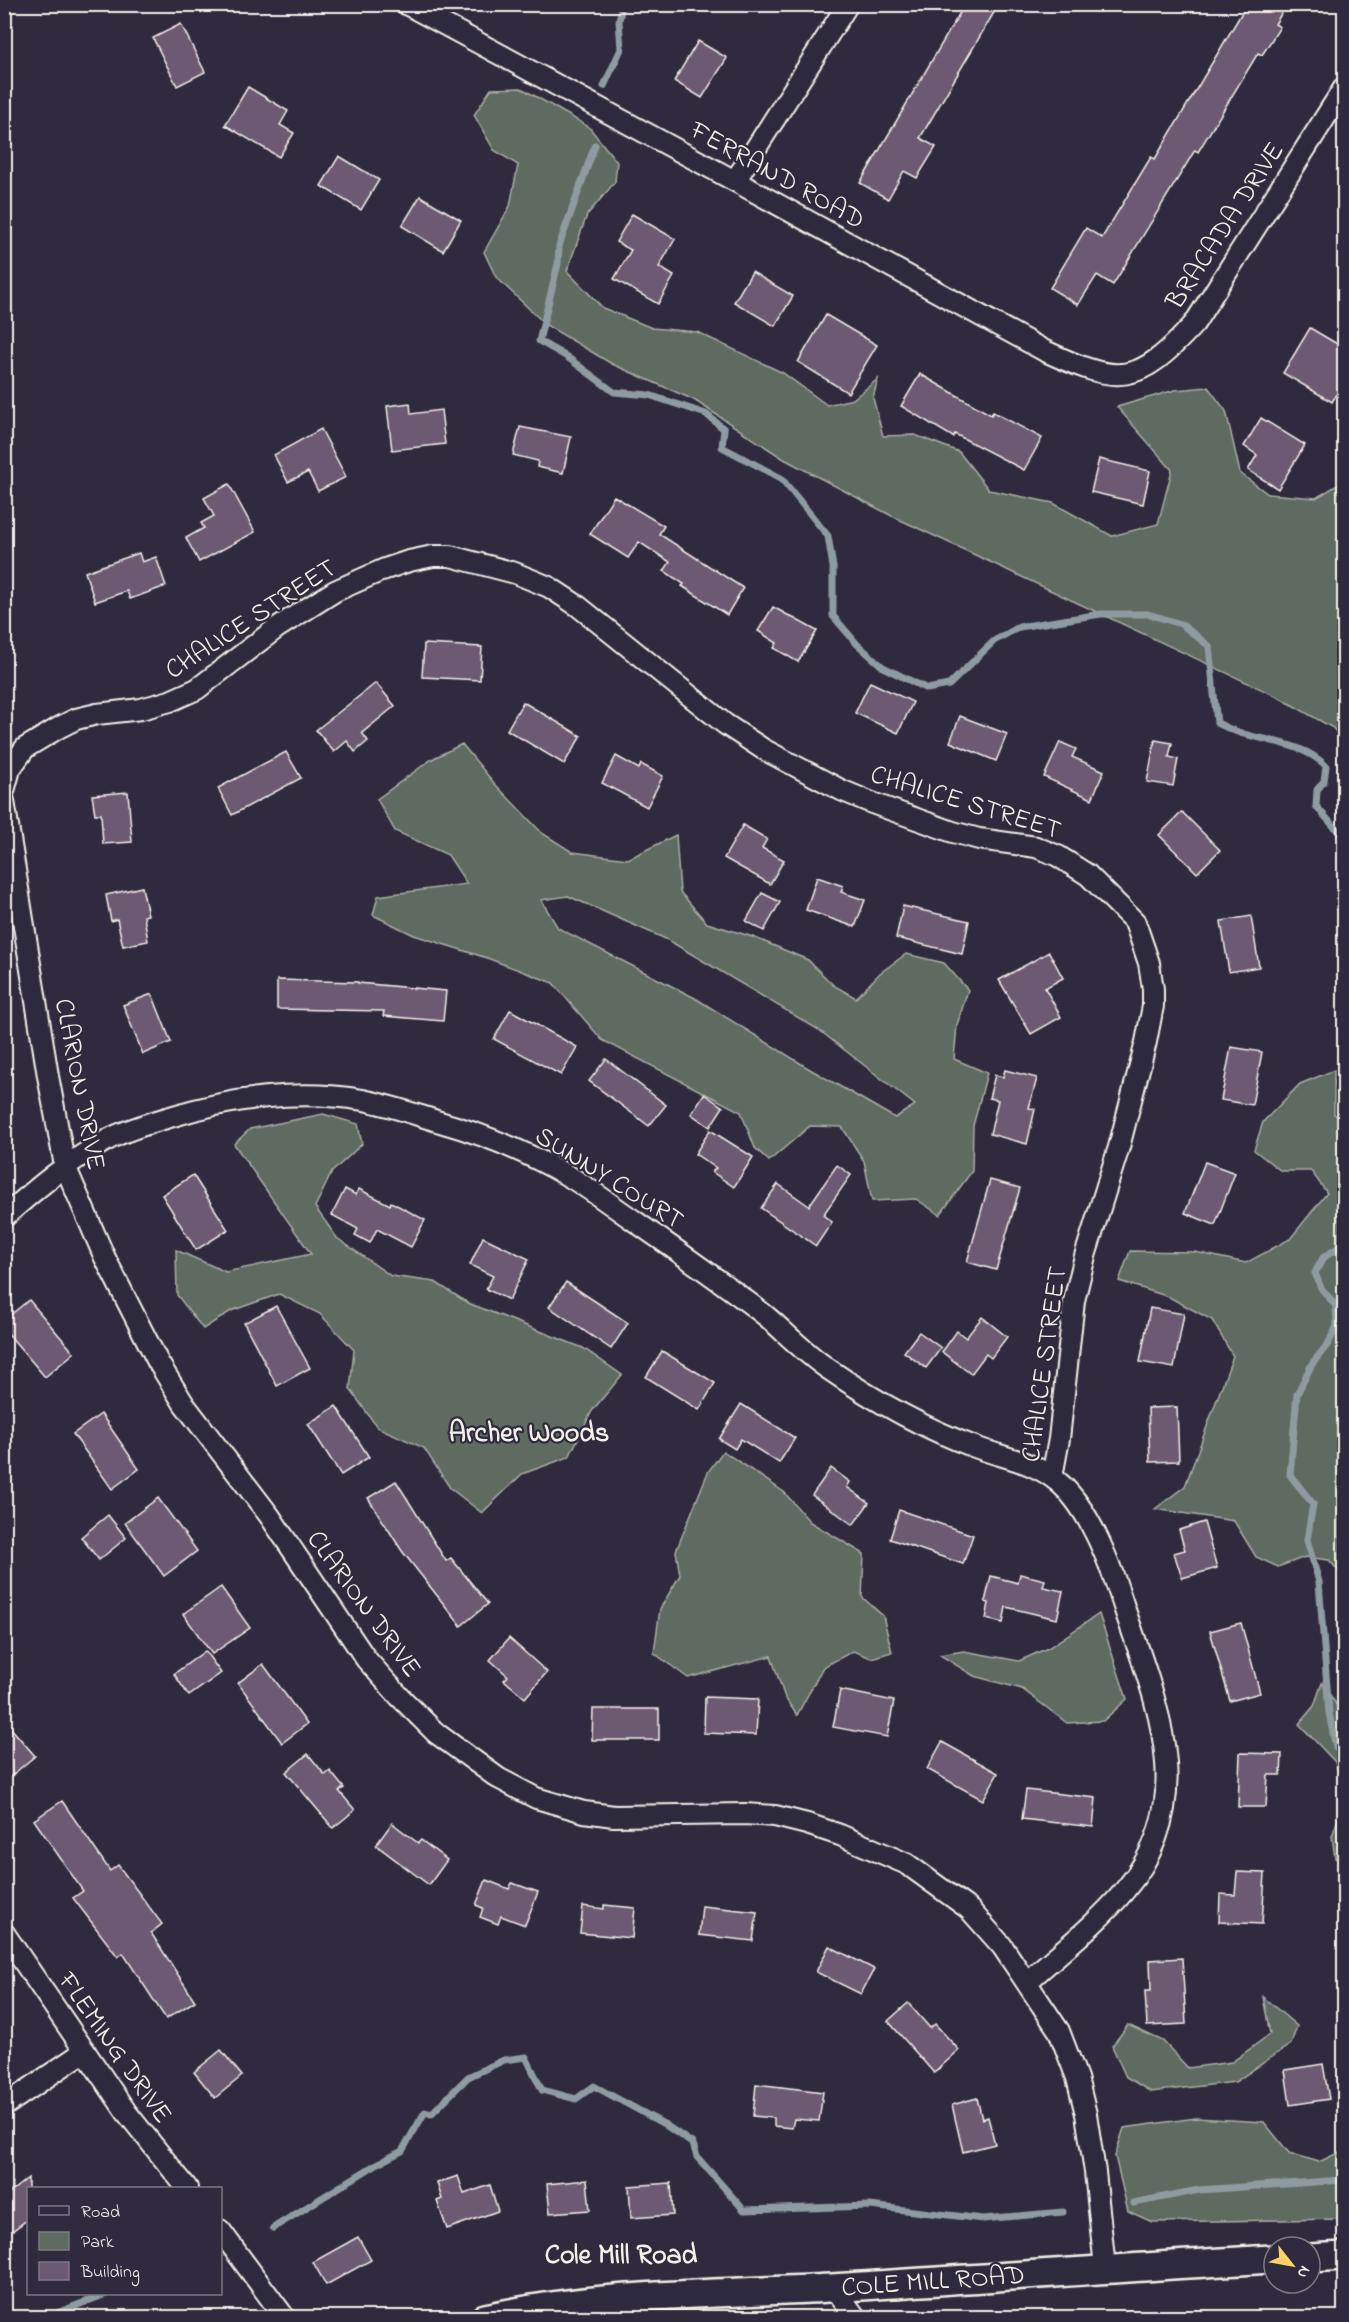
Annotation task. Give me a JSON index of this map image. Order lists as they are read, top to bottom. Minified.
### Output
{"streets":{"street":["FERRAND ROAD","BRACADA DRIVE","CHALICE STREET","CLARION DRIVE","SUNNY COURT","FLEMING DRIVE","COLE MILL ROAD"]},"crossings":[["FERRAND ROAD","BRACADA DRIVE"],["CHALICE STREET","CLARION DRIVE"],["CHALICE STREET","SUNNY COURT"],["CLARION DRIVE","SUNNY COURT"],["CLARION DRIVE","COLE MILL ROAD"]],"districts":["Archer Woods","Cole Mill Road"],"legend":["Road","Park","Building"],"north":"bottom right"}
